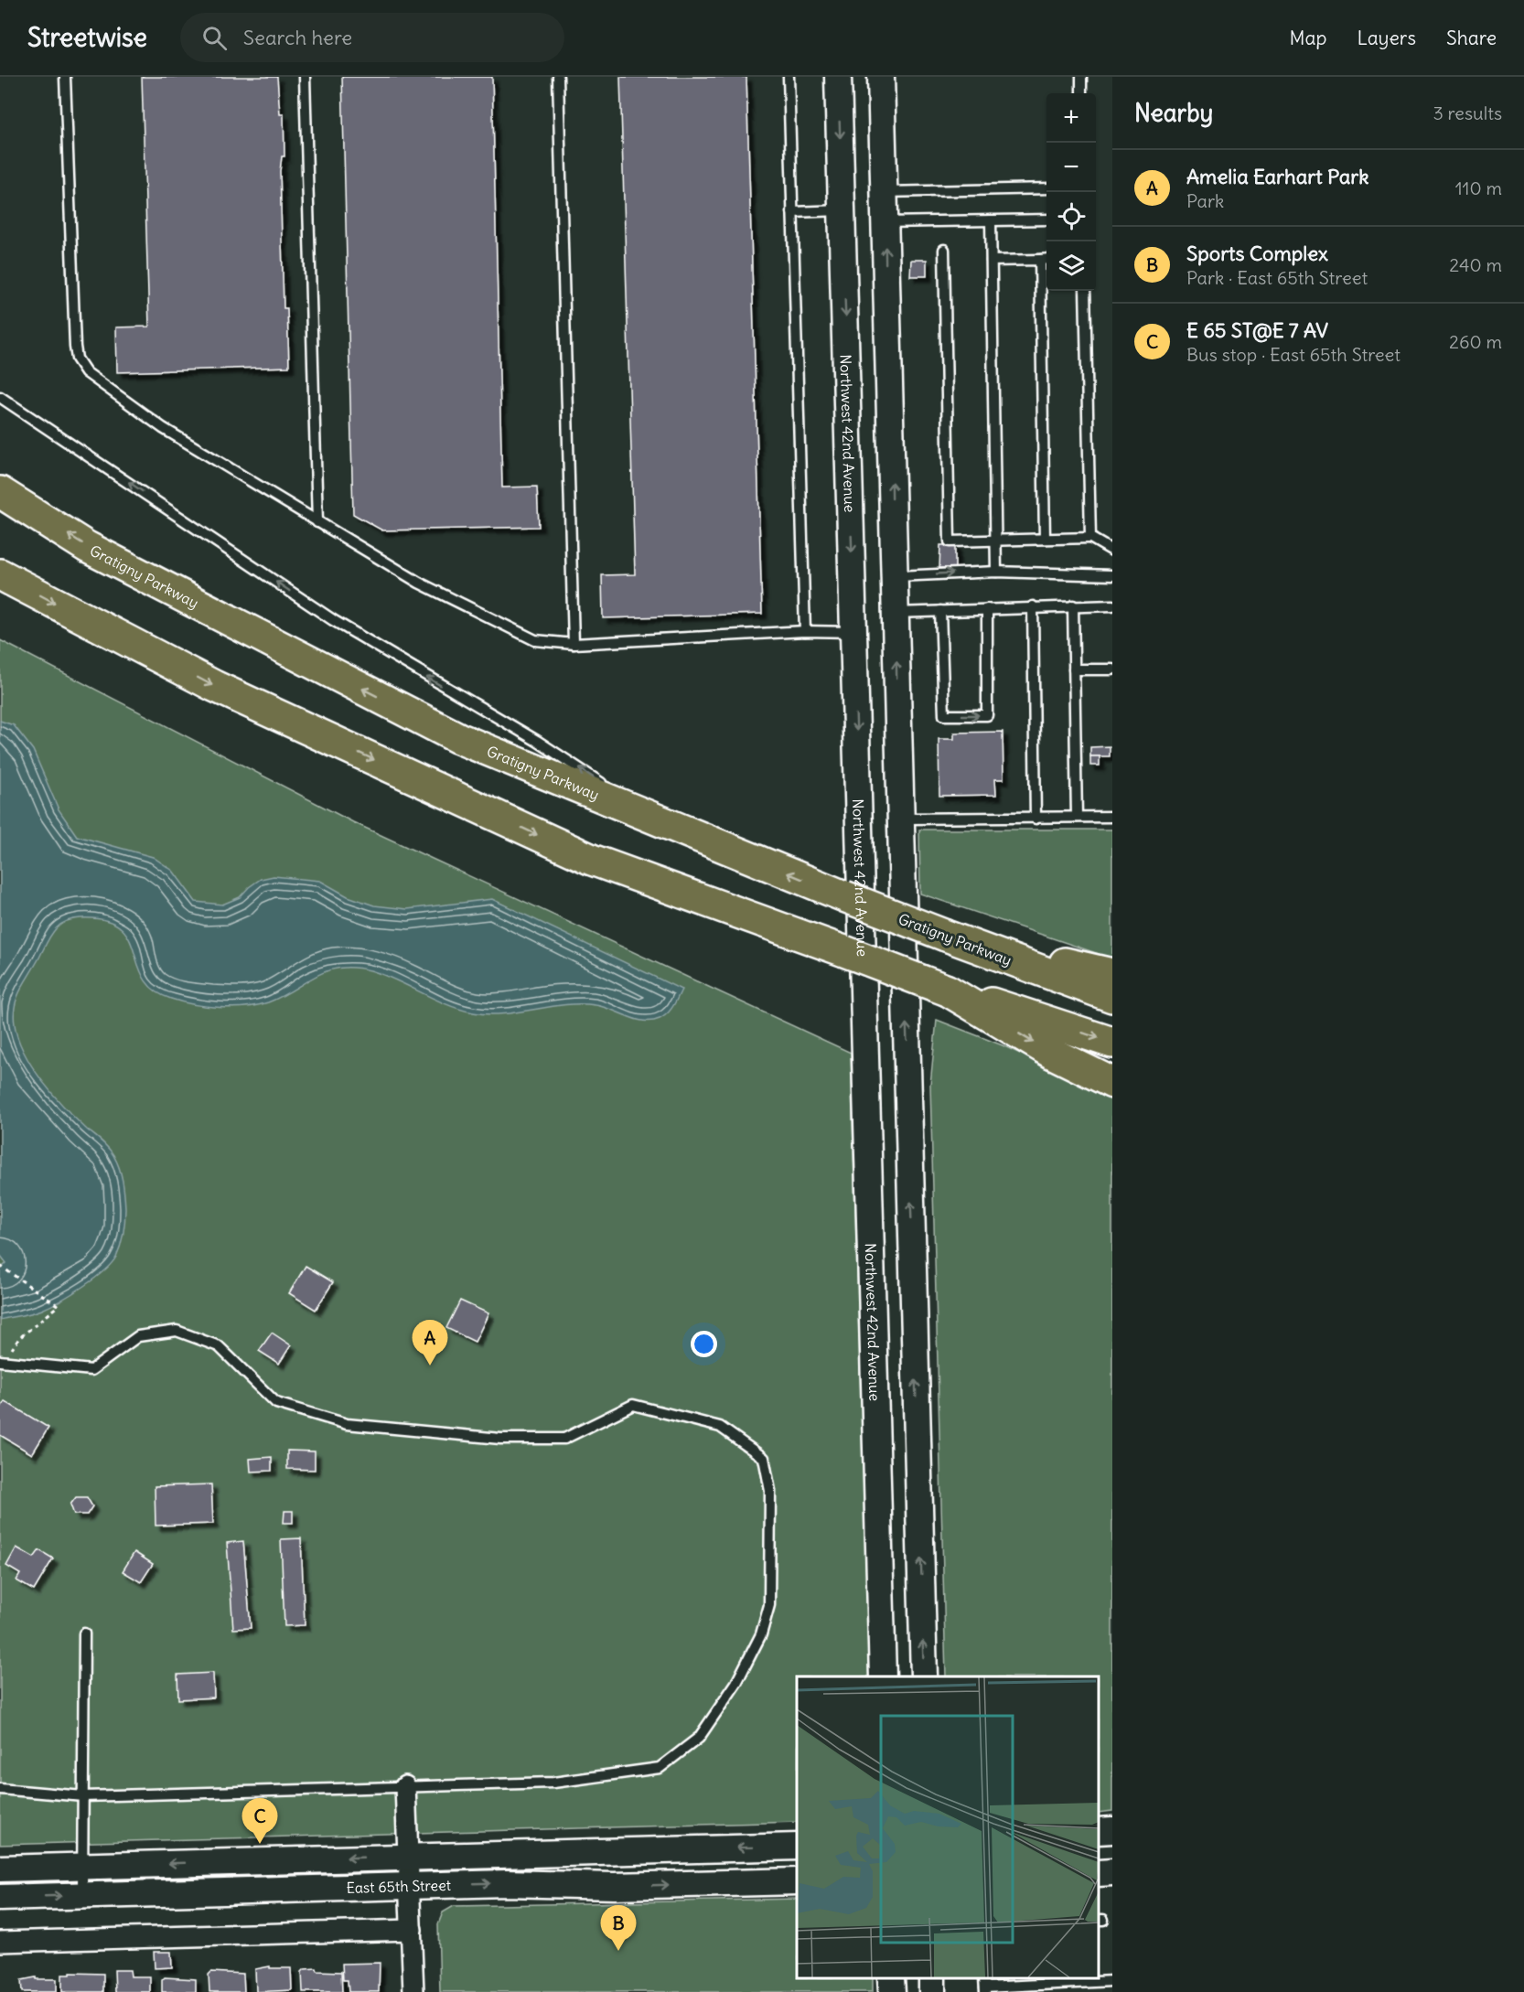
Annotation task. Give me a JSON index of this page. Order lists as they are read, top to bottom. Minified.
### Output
{"streets":{"highway":["Gratigny Parkway"],"main road":["Northwest 42nd Avenue","East 65th Street"]},"page":{"header":"Streetwise","search":"Search here","nav":["Map","Layers","Share"],"heading":["Nearby","3 results"],"map_buttons":["+","−"],"list":[{"mark":"A","name":"Amelia Earhart Park","note":"Park","value":"110 m"},{"mark":"B","name":"Sports Complex","note":"Park · East 65th Street","value":"240 m"},{"mark":"C","name":"E 65 ST@E 7 AV","note":"Bus stop · East 65th Street","value":"260 m"}],"pins":["A","C","B"]}}
